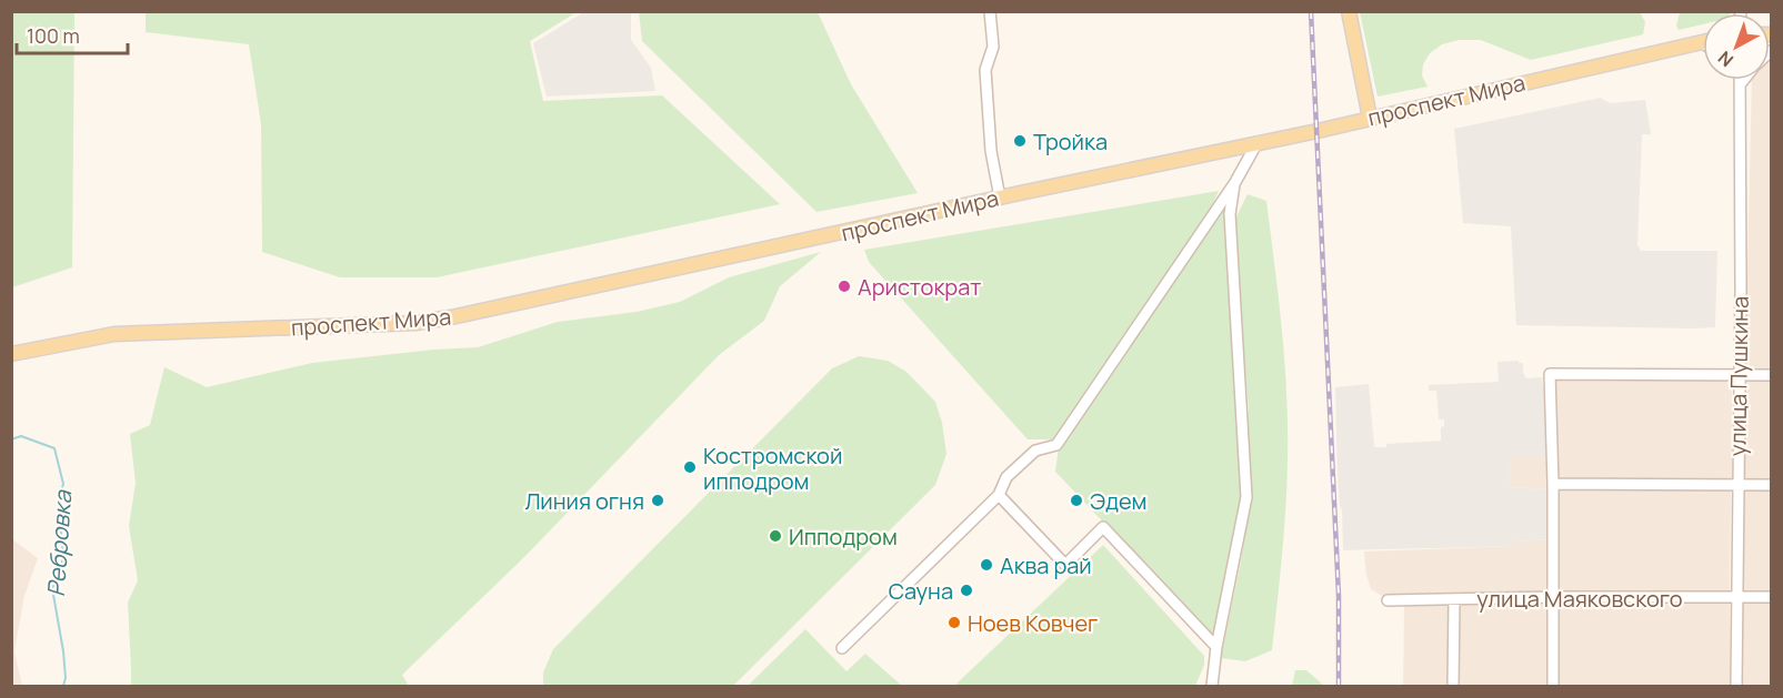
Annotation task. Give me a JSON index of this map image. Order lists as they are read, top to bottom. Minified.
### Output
{"streets":{"main road":["проспект Мира"],"street":["улица Пушкина","улица Маяковского"]},"crossings":[["улица Пушкина","улица Маяковского"]],"water":["Ребровка"],"places":["Тройка","Аристократ","Костромской ипподром","Линия огня","Эдем","Ипподром","Аква рай","Сауна","Ноев Ковчег"],"scale_bar":"100 m","north":"bottom left"}
